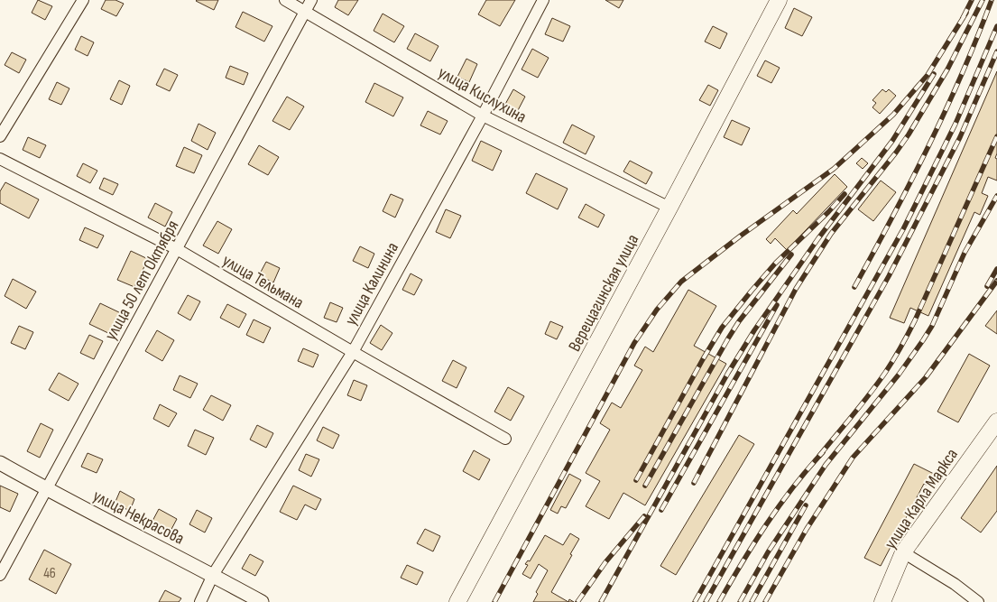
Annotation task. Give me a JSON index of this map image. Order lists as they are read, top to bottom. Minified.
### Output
{"streets":{"main road":["Верещагинская улица","улица Карла Маркса"],"street":["улица Кислухина","улица 50 лет Октября","улица Тельмана","улица Калинина","улица Некрасова"]},"crossings":[["улица Кислухина","улица 50 лет Октября"],["улица Кислухина","улица Калинина"],["улица Кислухина","Верещагинская улица"],["улица 50 лет Октября","улица Тельмана"],["улица 50 лет Октября","улица Некрасова"],["улица Тельмана","улица Калинина"],["улица Калинина","улица Некрасова"]],"house_numbers":["46"]}
